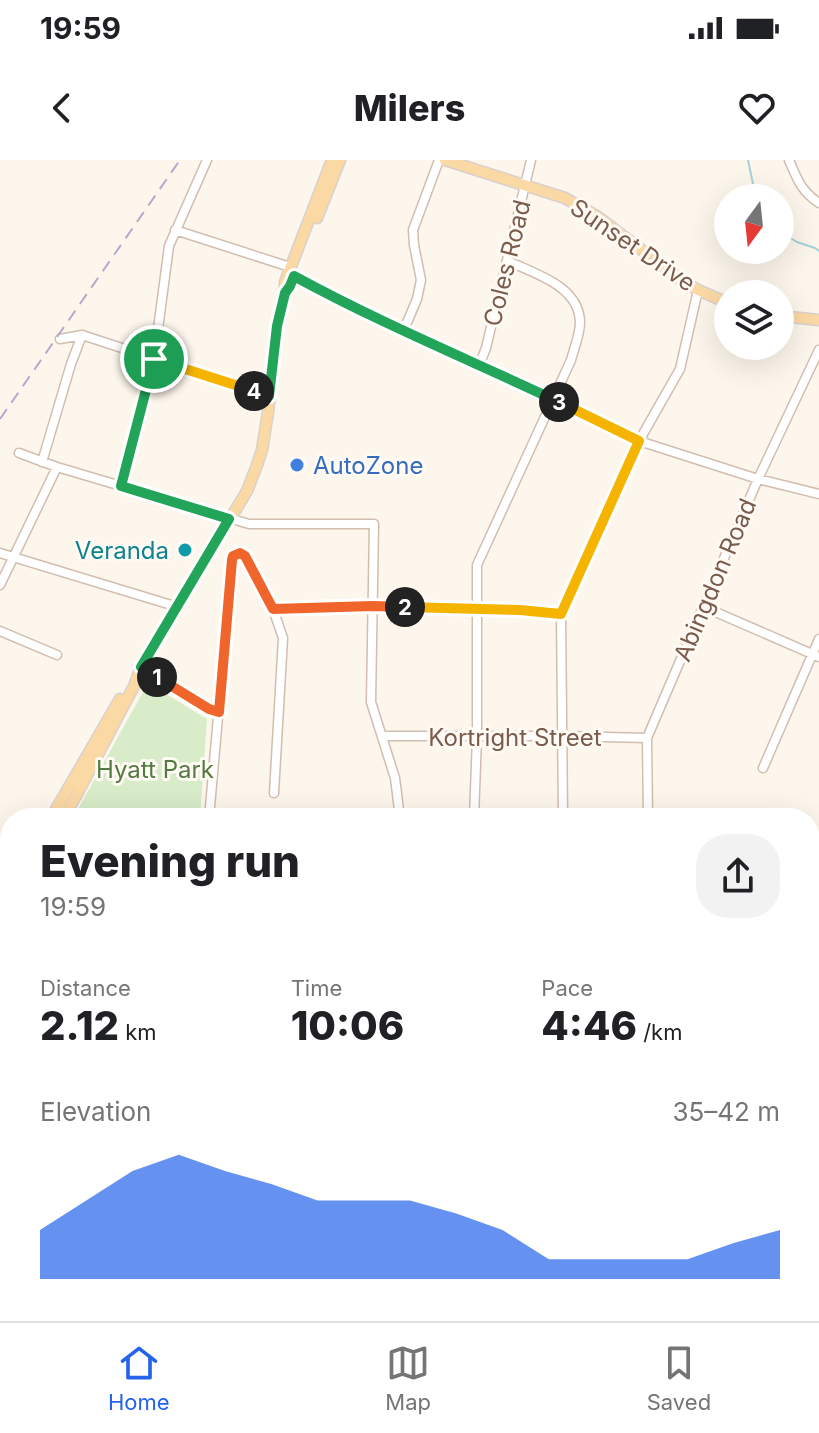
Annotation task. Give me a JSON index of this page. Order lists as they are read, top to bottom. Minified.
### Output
{"streets":{"main road":["Sunset Drive"],"street":["Coles Road","Abingdon Road","Kortright Street"]},"crossings":[["Sunset Drive","Coles Road"],["Abingdon Road","Kortright Street"]],"parks":["Hyatt Park"],"places":["AutoZone","Veranda"],"north":"bottom","page":{"status":"19:59","header":"Milers","pins":["4","3","2","1"],"heading":["Evening run","19:59"],"stats":[["Distance","2.12 km"],["Time","10:06"],["Pace","4:46 /km"]],"chart":["Elevation","35–42 m"],"tabs":["Home","Map","Saved"]}}
